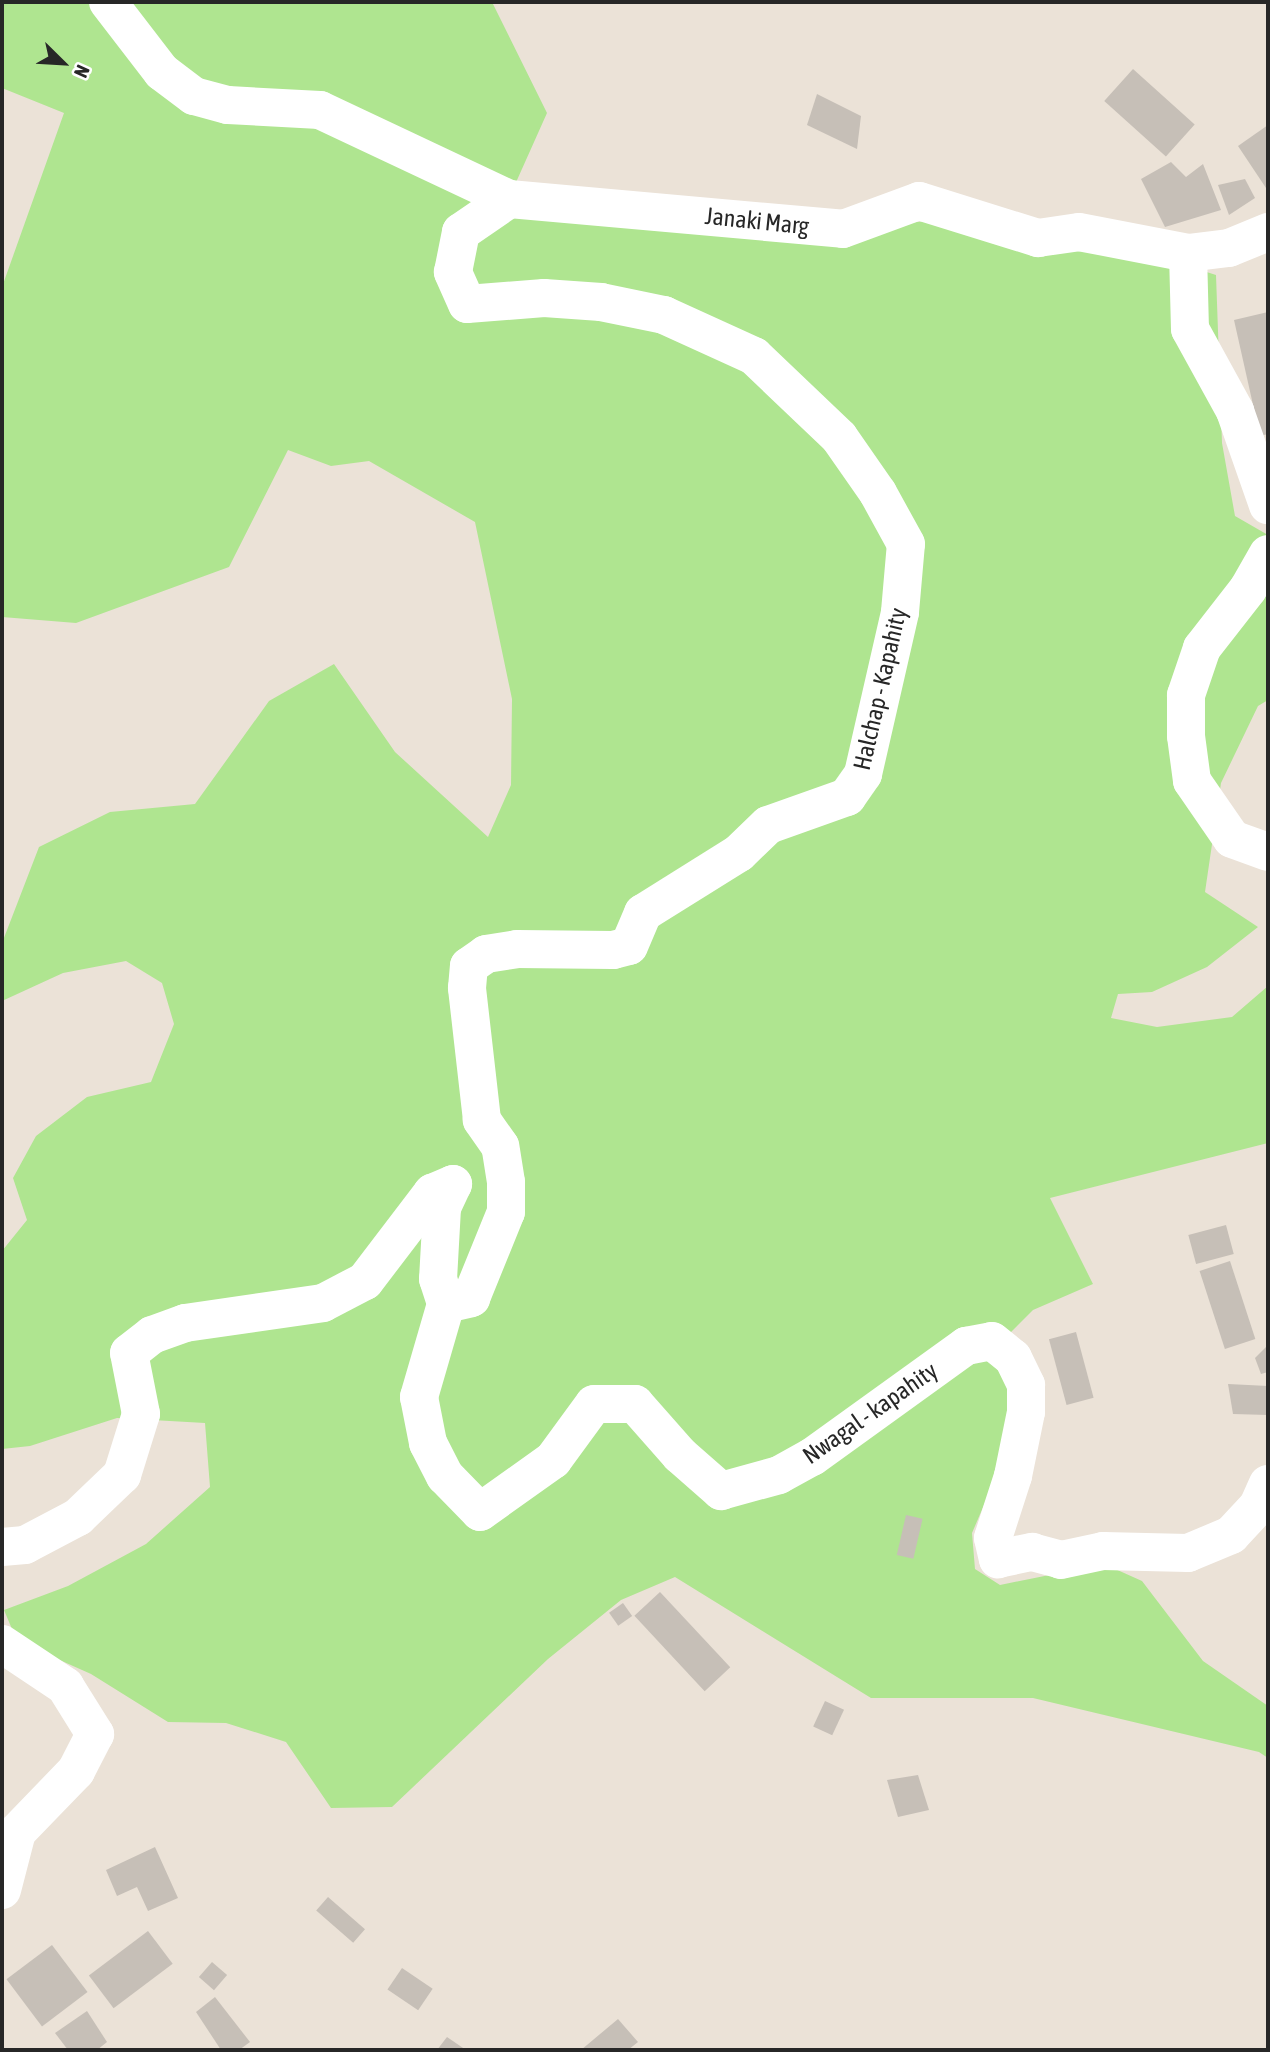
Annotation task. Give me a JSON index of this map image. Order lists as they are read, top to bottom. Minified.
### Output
{"streets":{"street":["Janaki Marg","Halchap - Kapahity","Nwagal - kapahity"]},"crossings":[["Janaki Marg","Halchap - Kapahity"],["Halchap - Kapahity","Nwagal - kapahity"]],"north":"bottom right"}
